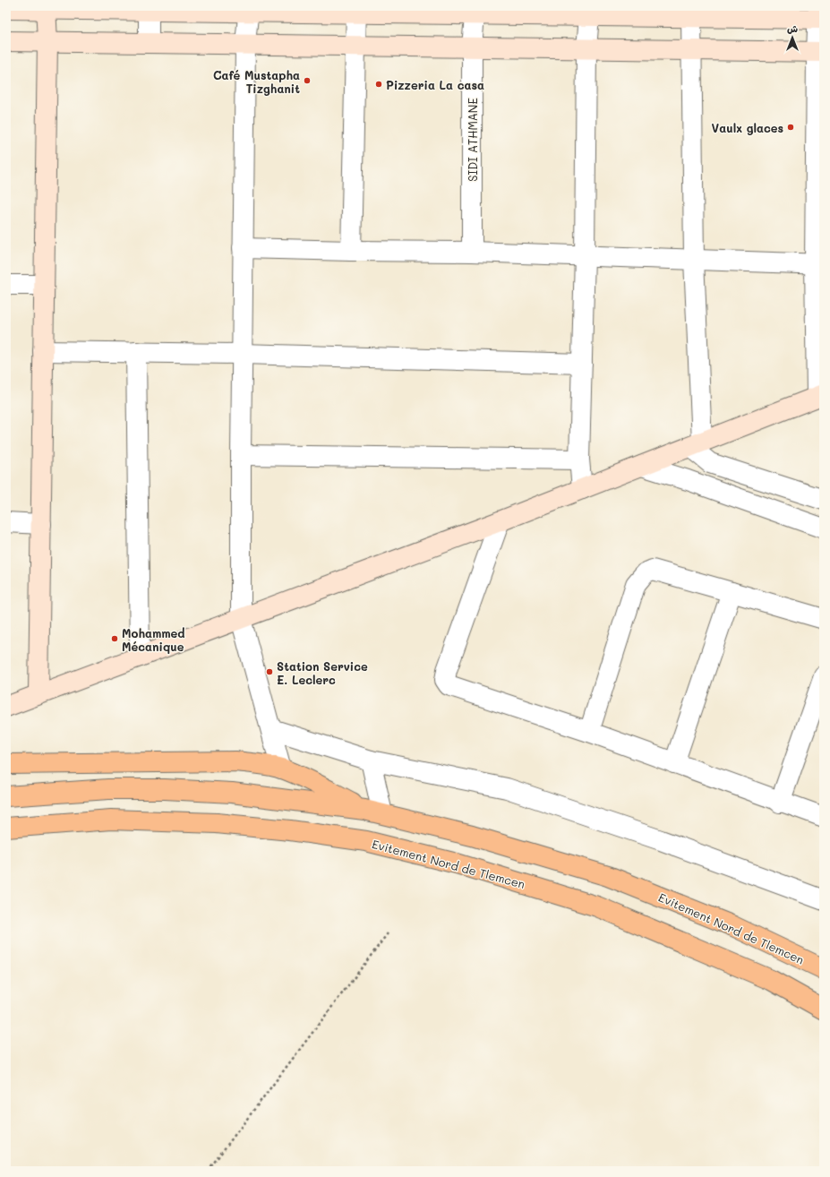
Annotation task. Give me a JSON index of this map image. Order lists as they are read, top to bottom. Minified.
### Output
{"streets":{"highway":["Evitement Nord de Tlemcen"],"street":["SIDI ATHMANE"]},"places":["Café Mustapha Tizghanit","Pizzeria La casa","Vaulx glaces","Mohammed Mécanique","Station Service E. Leclerc"],"north":"top"}
